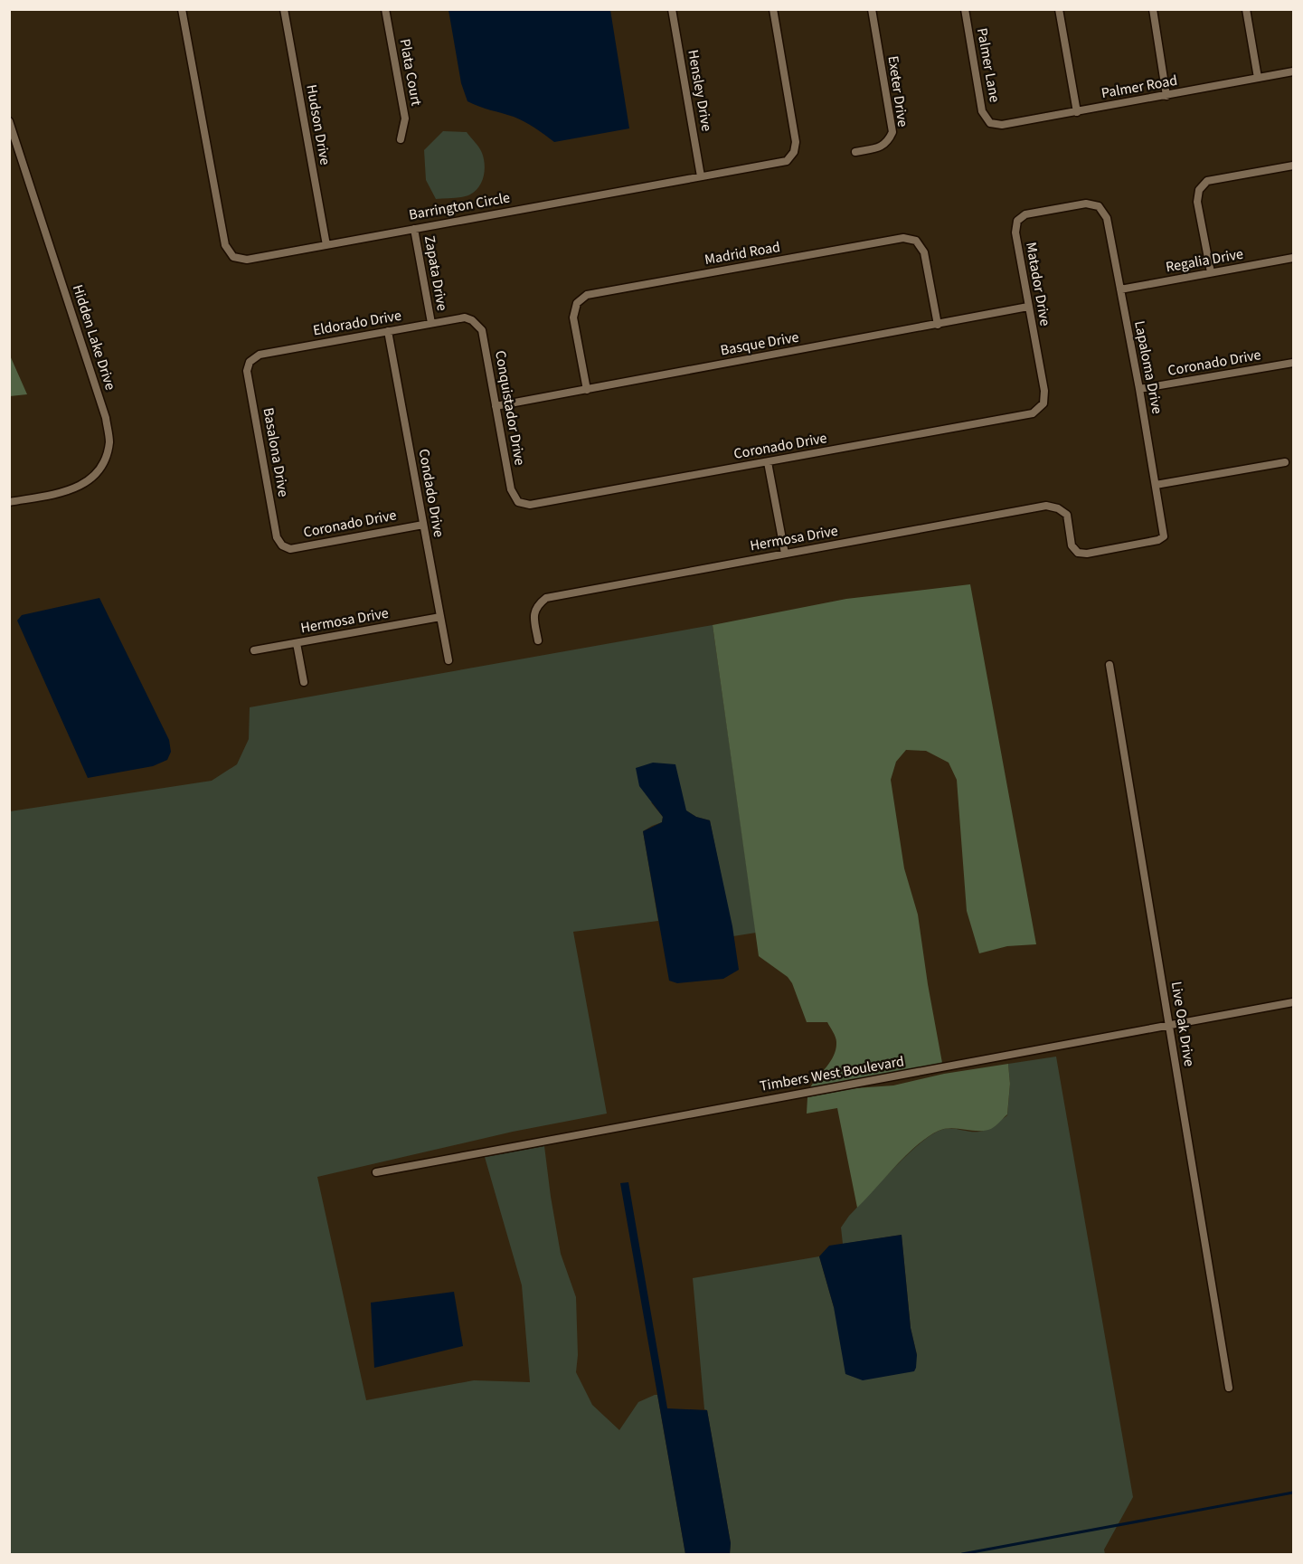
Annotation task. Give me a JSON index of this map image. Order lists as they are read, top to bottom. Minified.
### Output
{"streets":{"street":["Palmer Lane","Plata Court","Palmer Road","Hensley Drive","Exeter Drive","Hudson Drive","Barrington Circle","Madrid Road","Regalia Drive","Zapata Drive","Matador Drive","Eldorado Drive","Hidden Lake Drive","Basque Drive","Coronado Drive","Lapaloma Drive","Conquistador Drive","Basalona Drive","Condado Drive","Hermosa Drive","Live Oak Drive","Timbers West Boulevard"]},"crossings":[["Palmer Lane","Palmer Road"],["Hensley Drive","Barrington Circle"],["Hudson Drive","Barrington Circle"],["Barrington Circle","Zapata Drive"],["Madrid Road","Basque Drive"],["Regalia Drive","Lapaloma Drive"],["Zapata Drive","Eldorado Drive"],["Matador Drive","Basque Drive"],["Matador Drive","Coronado Drive"],["Matador Drive","Lapaloma Drive"],["Eldorado Drive","Conquistador Drive"],["Eldorado Drive","Basalona Drive"],["Eldorado Drive","Condado Drive"],["Basque Drive","Conquistador Drive"],["Coronado Drive","Lapaloma Drive"],["Coronado Drive","Conquistador Drive"],["Coronado Drive","Basalona Drive"],["Coronado Drive","Condado Drive"],["Lapaloma Drive","Hermosa Drive"],["Condado Drive","Hermosa Drive"],["Live Oak Drive","Timbers West Boulevard"]]}
